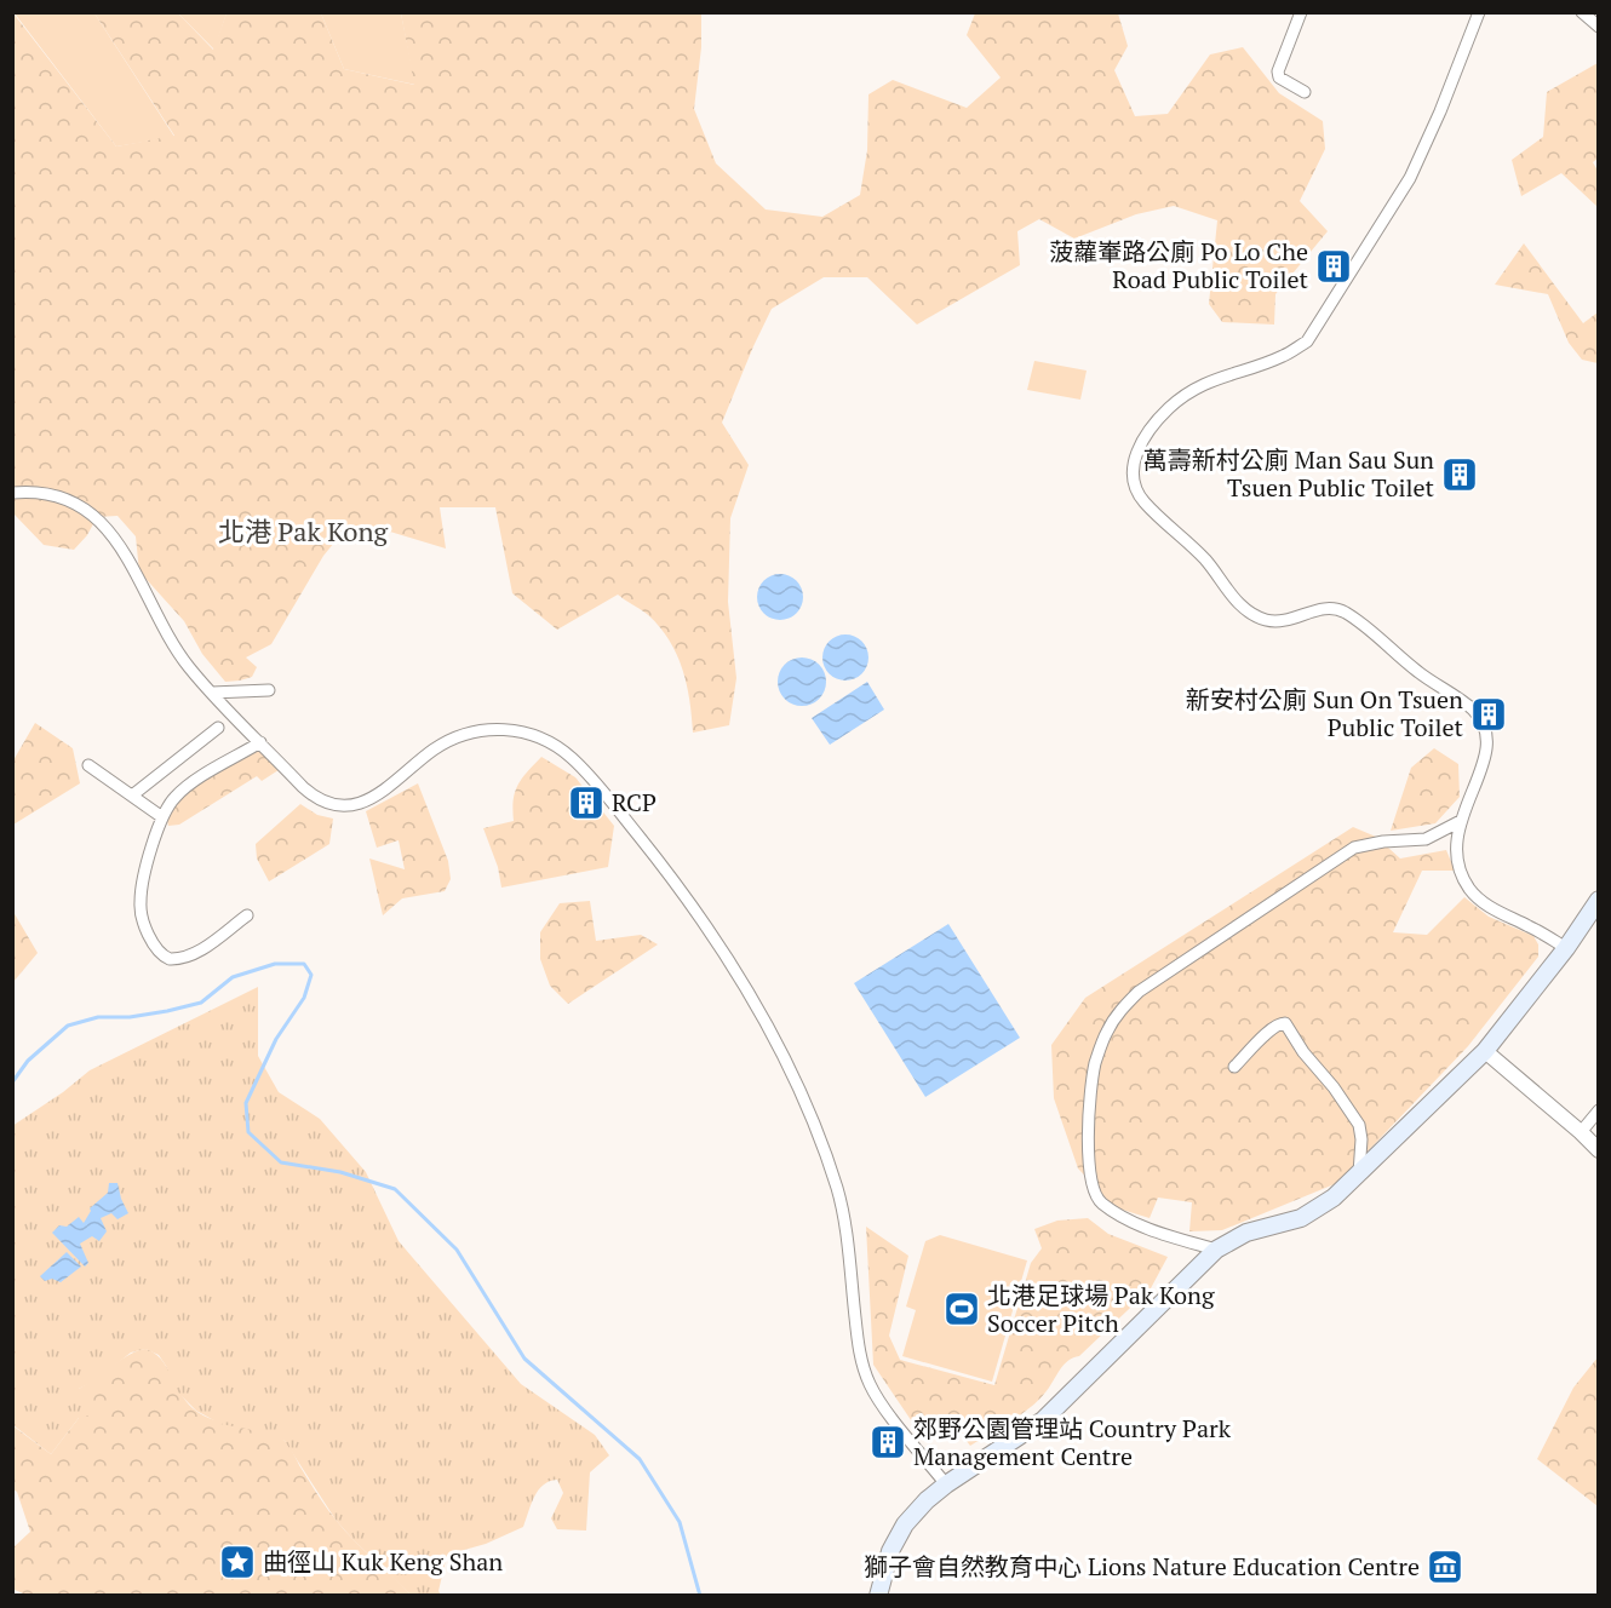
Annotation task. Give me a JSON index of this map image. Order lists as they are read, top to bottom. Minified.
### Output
{"districts":["北港 Pak Kong"],"places":{"building":["菠蘿輋路公廁 Po Lo Che Road Public Toilet","萬壽新村公廁 Man Sau Sun Tsuen Public Toilet","新安村公廁 Sun On Tsuen Public Toilet","RCP","郊野公園管理站 Country Park Management Centre"],"sports":["北港足球場 Pak Kong Soccer Pitch"],"place":["曲徑山 Kuk Keng Shan"],"museum":["獅子會自然教育中心 Lions Nature Education Centre"]}}
